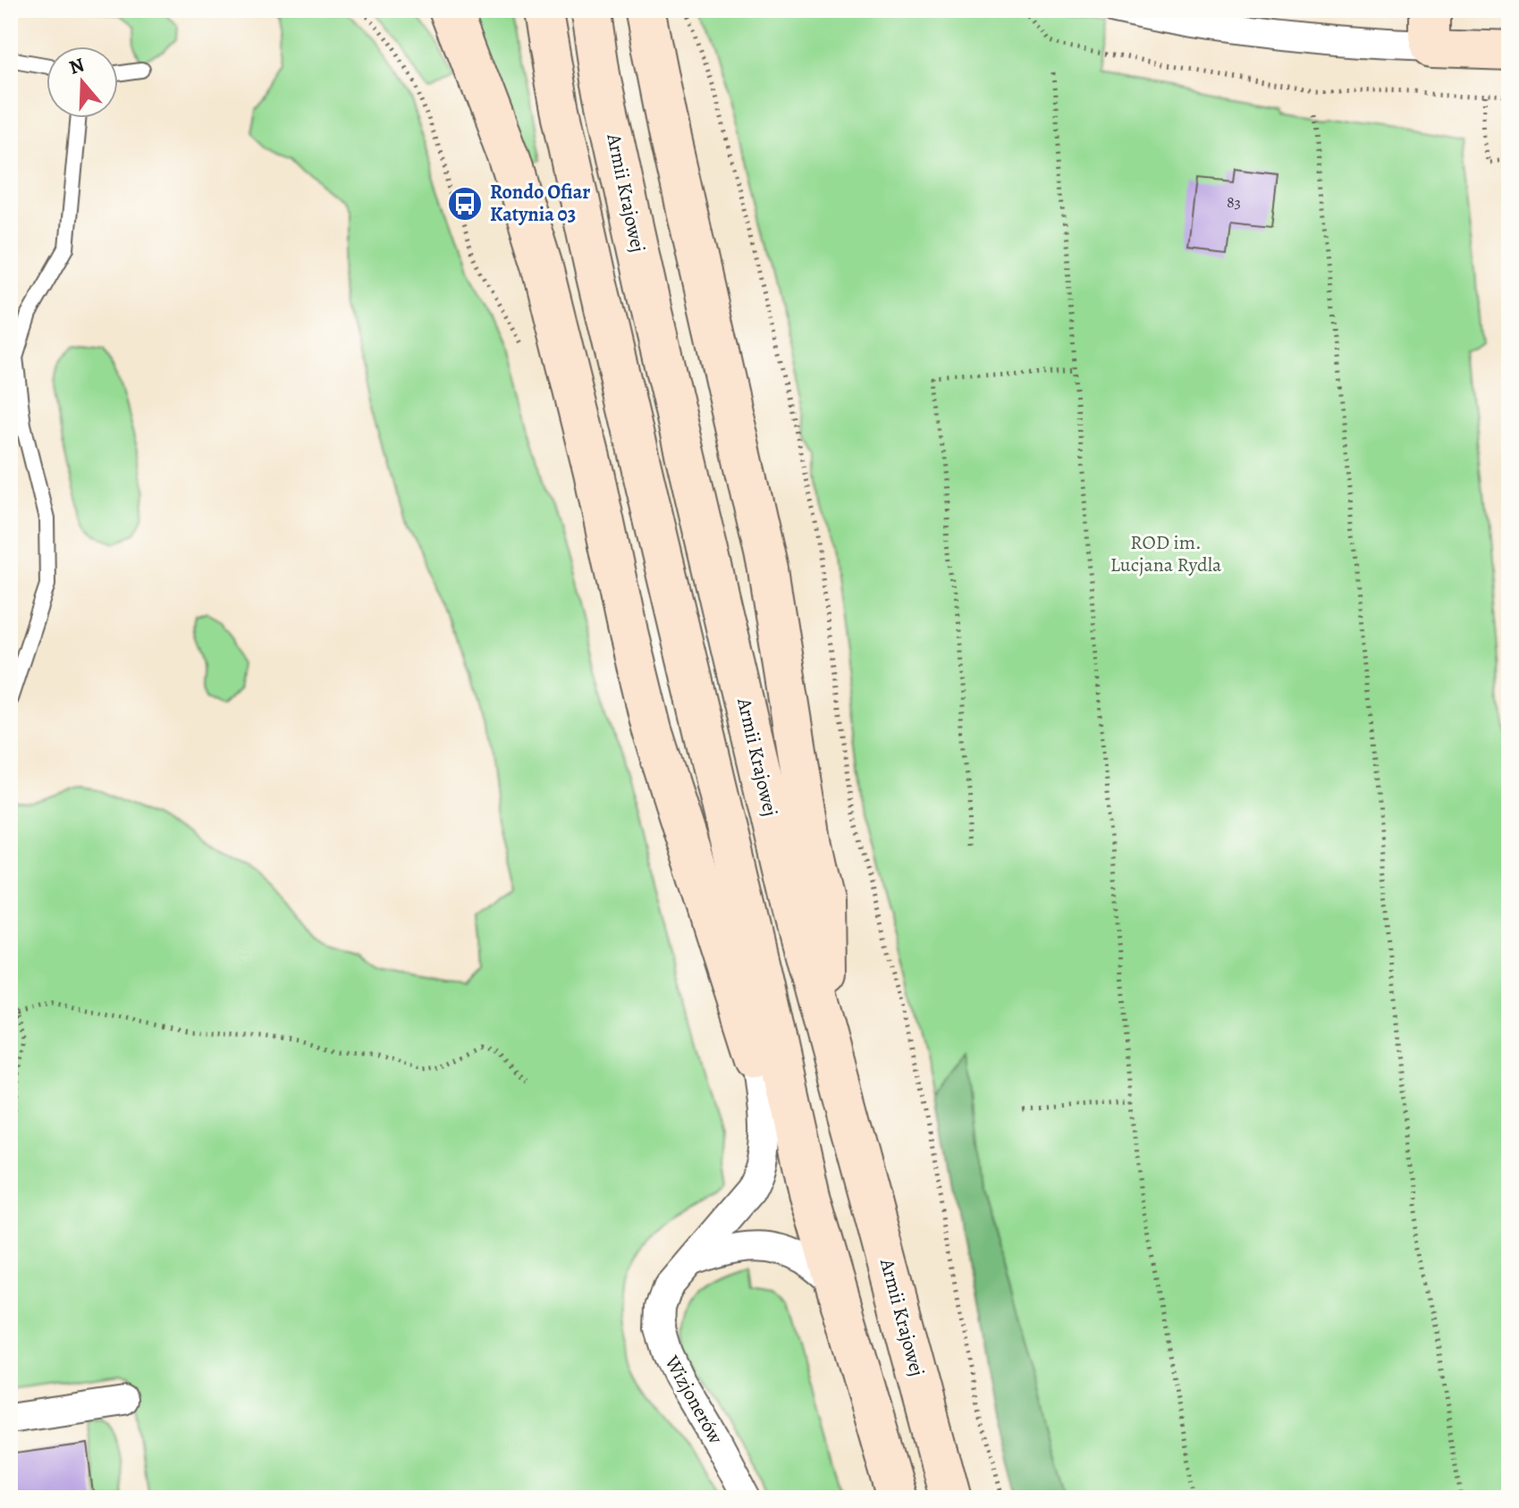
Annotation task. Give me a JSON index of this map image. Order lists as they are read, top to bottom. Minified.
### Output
{"streets":{"main road":["Armii Krajowej"],"street":["Wizjonerów"]},"parks":["ROD im. Lucjana Rydla"],"places":{"bus stop":["Rondo Ofiar Katynia 03"]},"house_numbers":["83"],"north":"top"}
